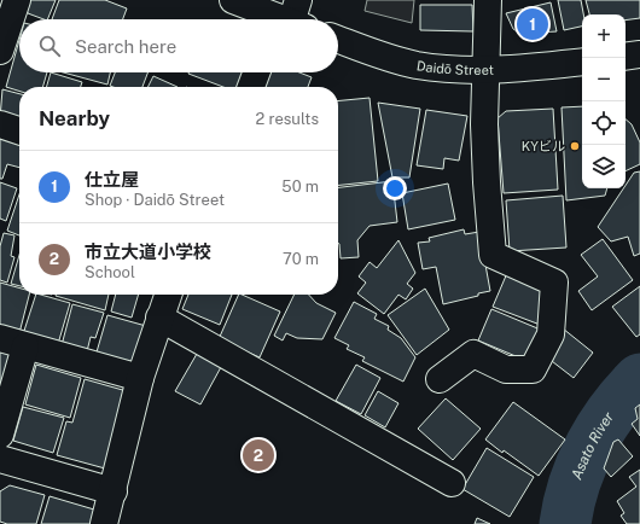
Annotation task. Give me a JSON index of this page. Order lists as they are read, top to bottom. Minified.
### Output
{"streets":{"street":["Daidō Street"]},"water":["Asato River"],"places":["KYビル"],"page":{"pins":["1","2"],"map_buttons":["+","−"],"search":"Search here","heading":["Nearby","2 results"],"list":[{"mark":"1","name":"仕立屋","note":"Shop · Daidō Street","value":"50 m"},{"mark":"2","name":"市立大道小学校","note":"School","value":"70 m"}]}}
